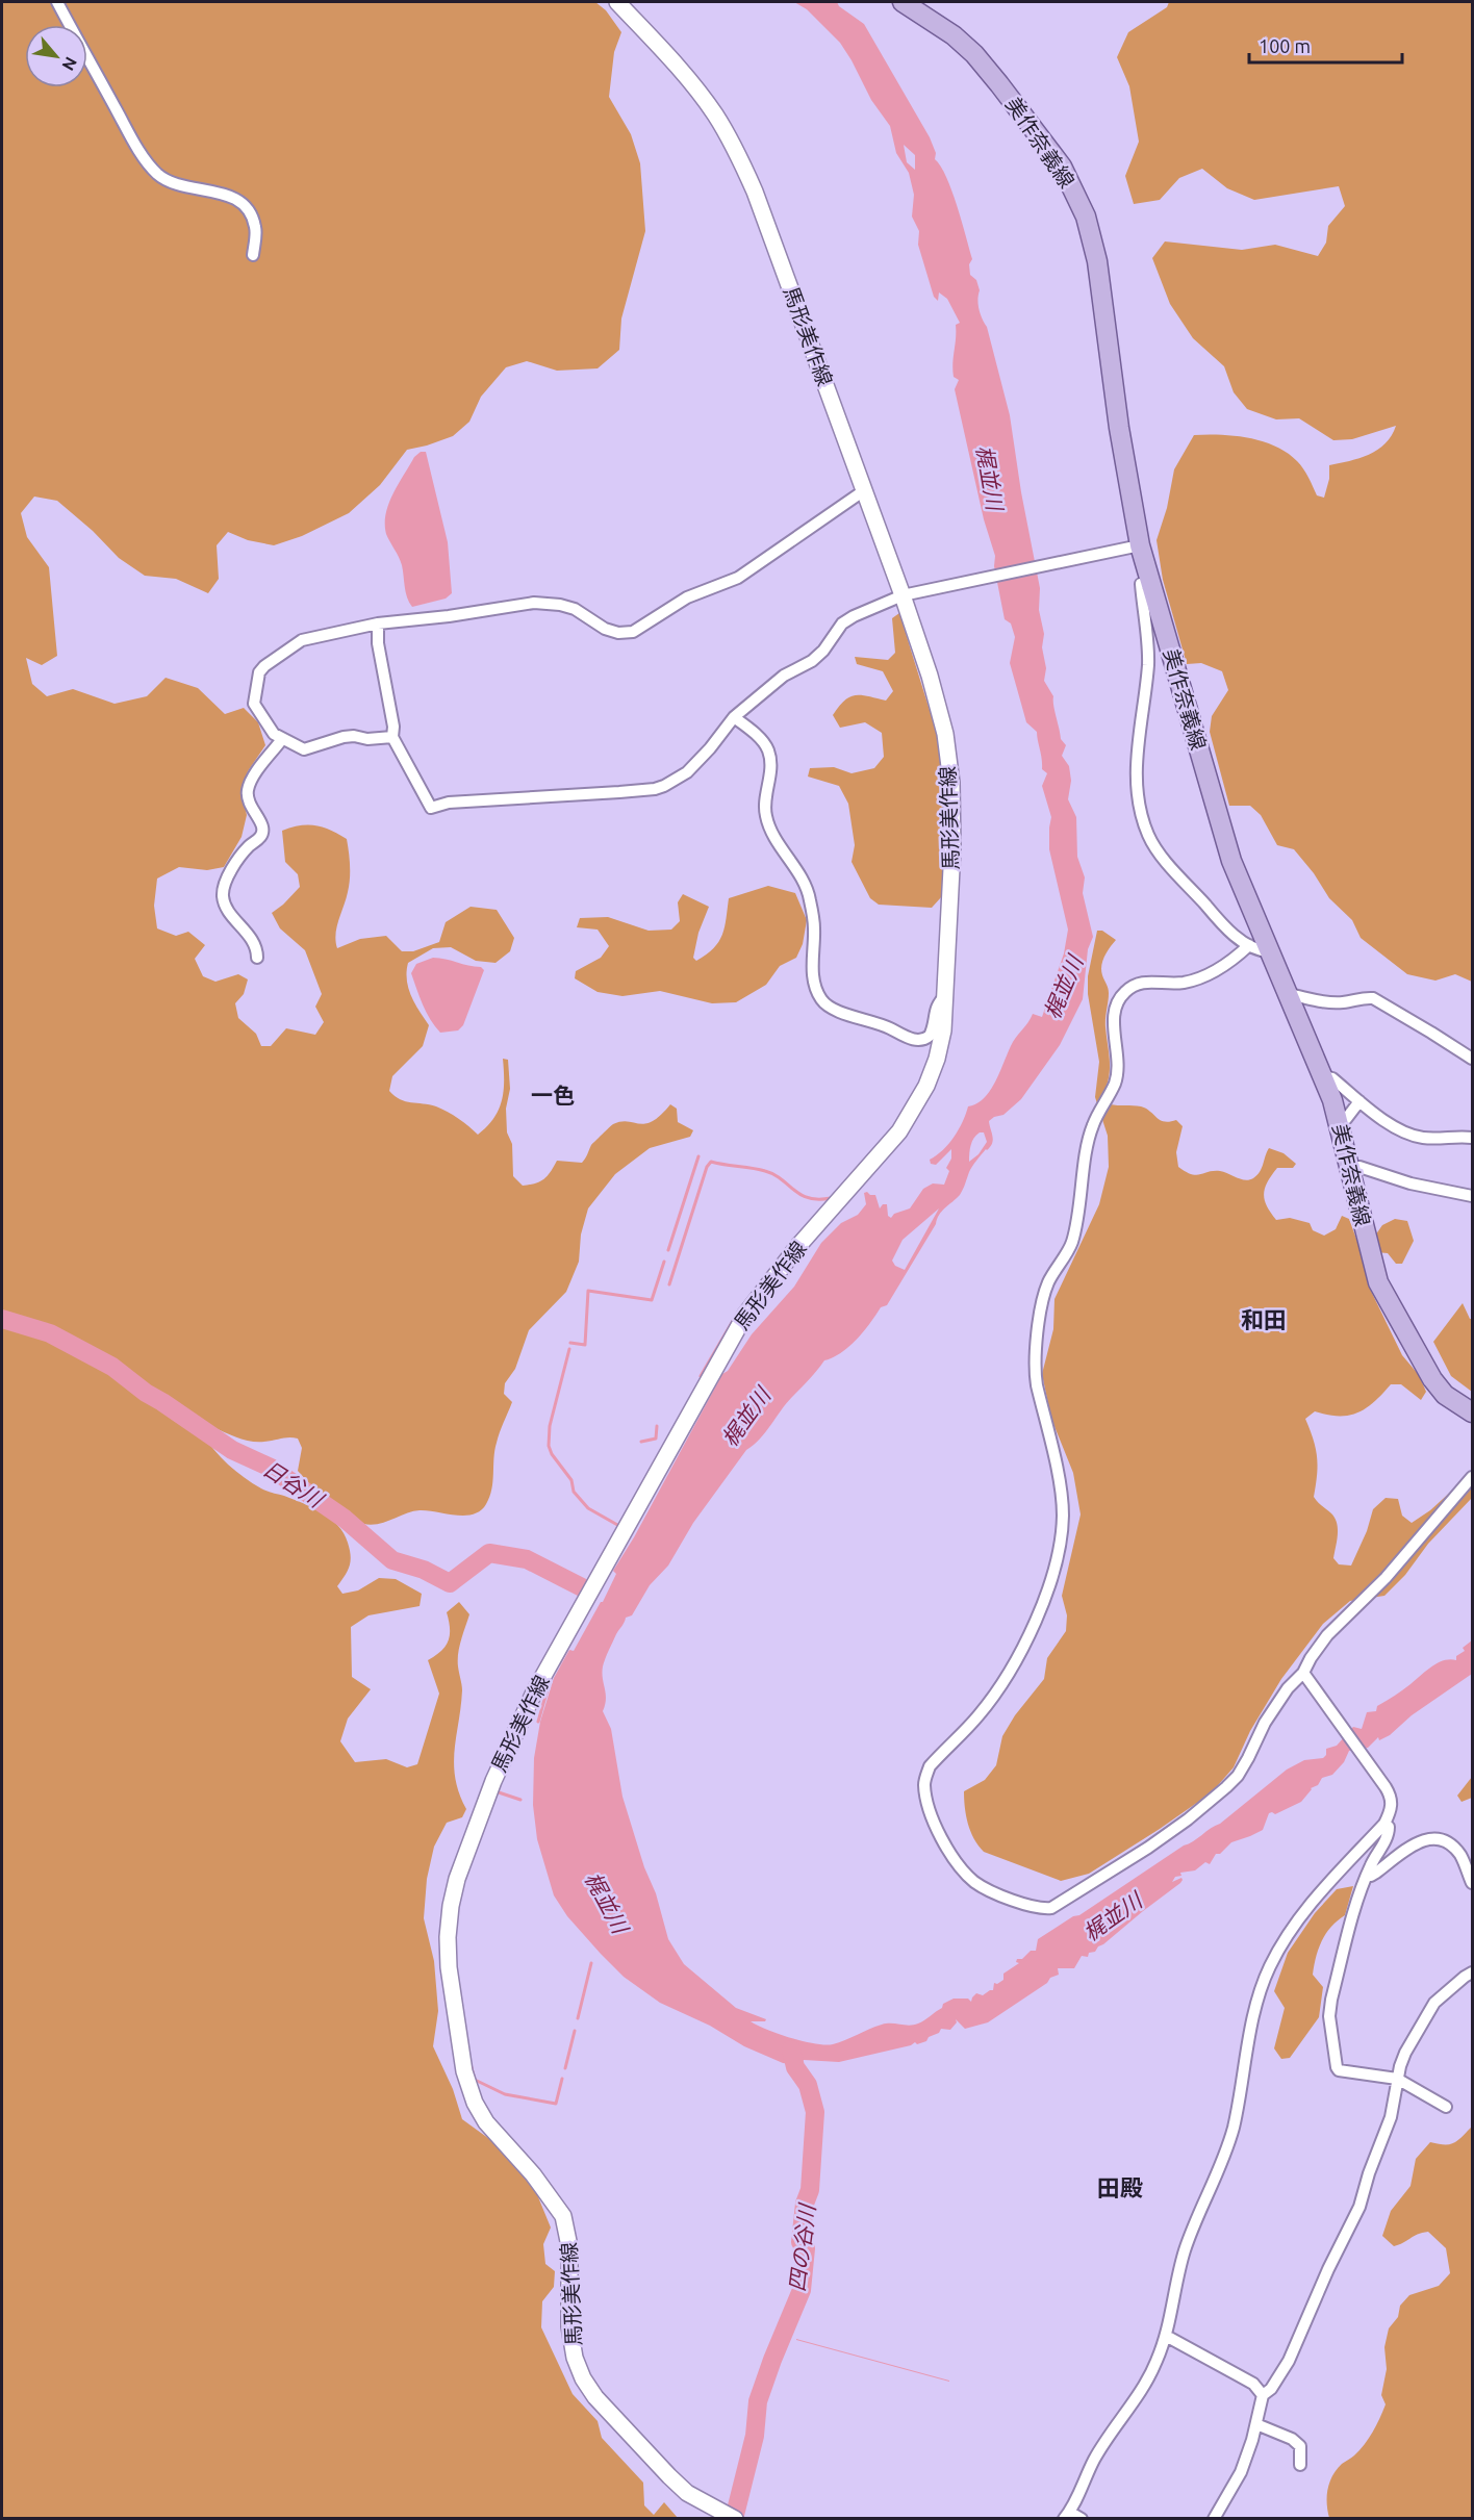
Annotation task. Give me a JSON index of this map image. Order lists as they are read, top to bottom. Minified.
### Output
{"streets":{"main road":["美作奈義線","馬形美作線"]},"districts":["一色","和田","田殿"],"water":["梶並川","日谷川","四の谷川"],"scale_bar":"100 m","north":"bottom right"}
